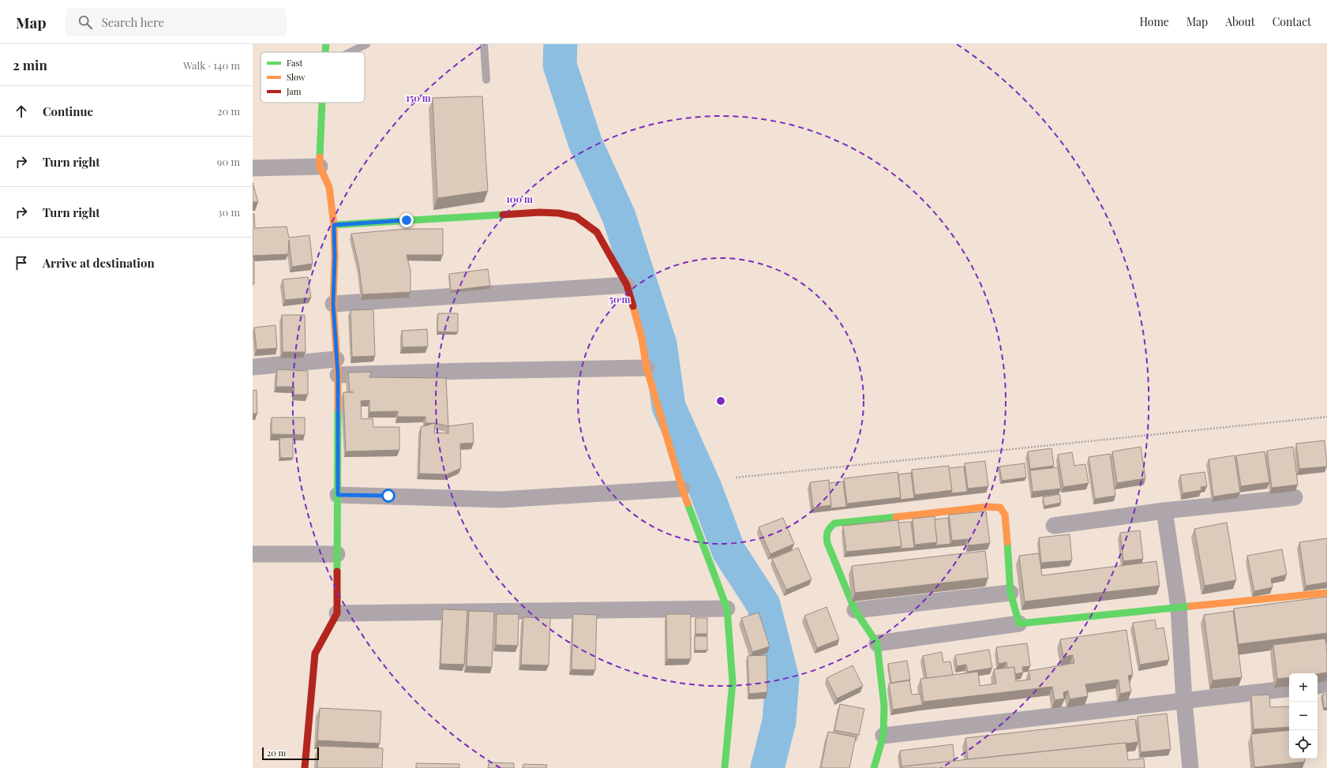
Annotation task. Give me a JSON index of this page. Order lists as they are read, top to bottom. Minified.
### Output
{"legend":["Fast","Slow","Jam"],"scale_bar":"20 m","page":{"header":"Map","search":"Search here","nav":["Home","Map","About","Contact"],"heading":["2 min","Walk · 140 m"],"list":[["Continue","20 m"],["Turn right","90 m"],["Turn right","30 m"],"Arrive at destination"],"map_buttons":["+","−"],"scale":"20 m"},"rings":["150 m","100 m","50 m"]}
